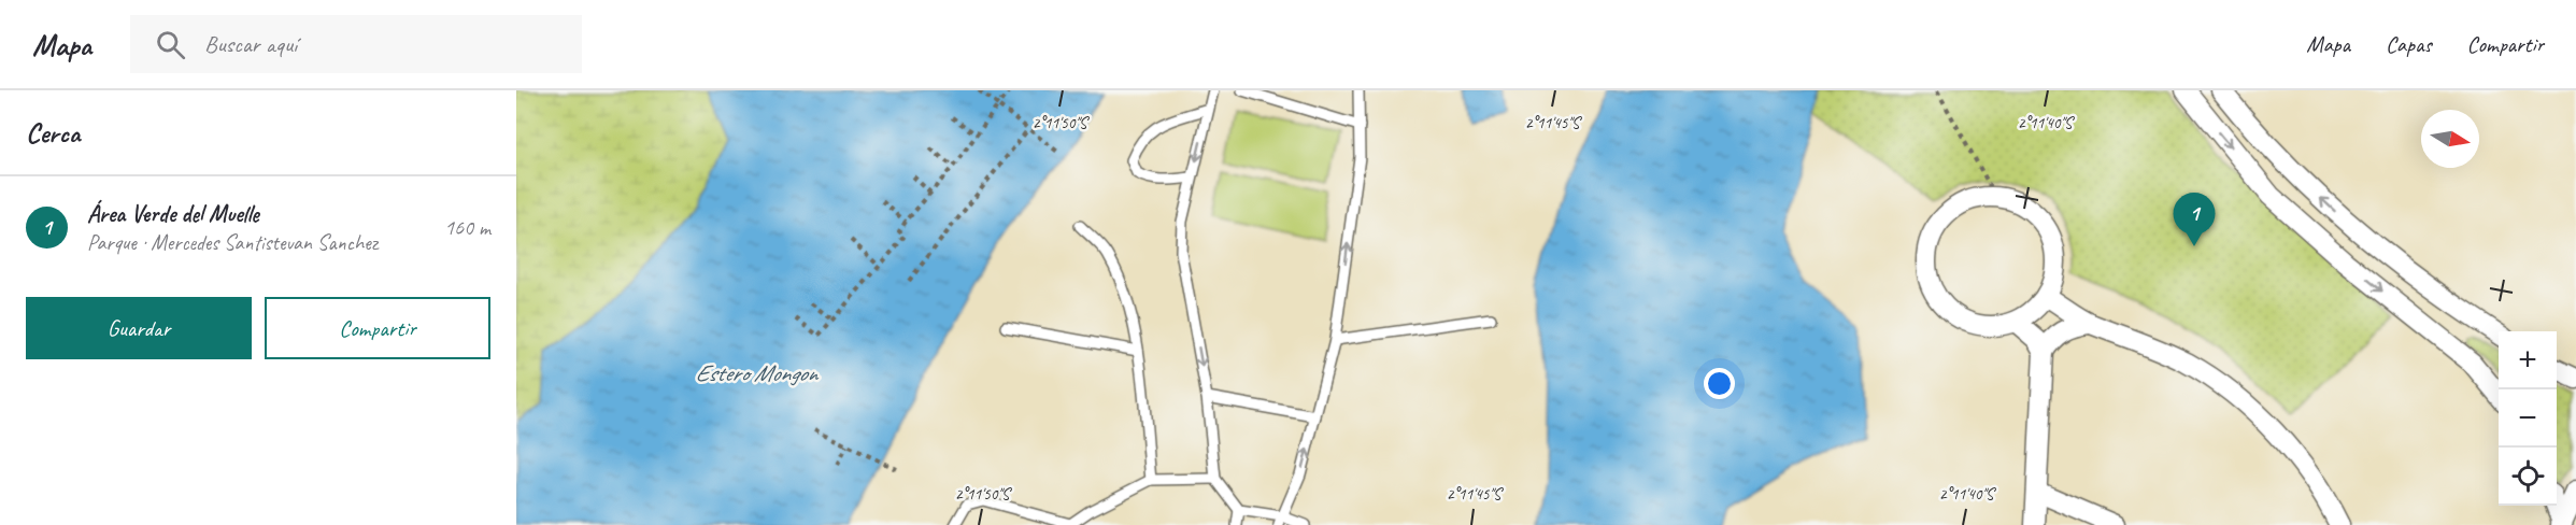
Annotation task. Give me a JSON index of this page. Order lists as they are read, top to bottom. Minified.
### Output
{"water":["Estero Mongon"],"north":"right","page":{"header":"Mapa","search":"Buscar aquí","nav":["Mapa","Capas","Compartir"],"heading":"Cerca","list":[{"mark":"1","name":"Área Verde del Muelle","note":"Parque · Mercedes Santistevan Sanchez","value":"160 m"}],"pins":"1","buttons":["Guardar","Compartir"],"map_buttons":["+","−"]},"coordinates":["2°11'50\"S","2°11'45\"S","2°11'40\"S"]}
